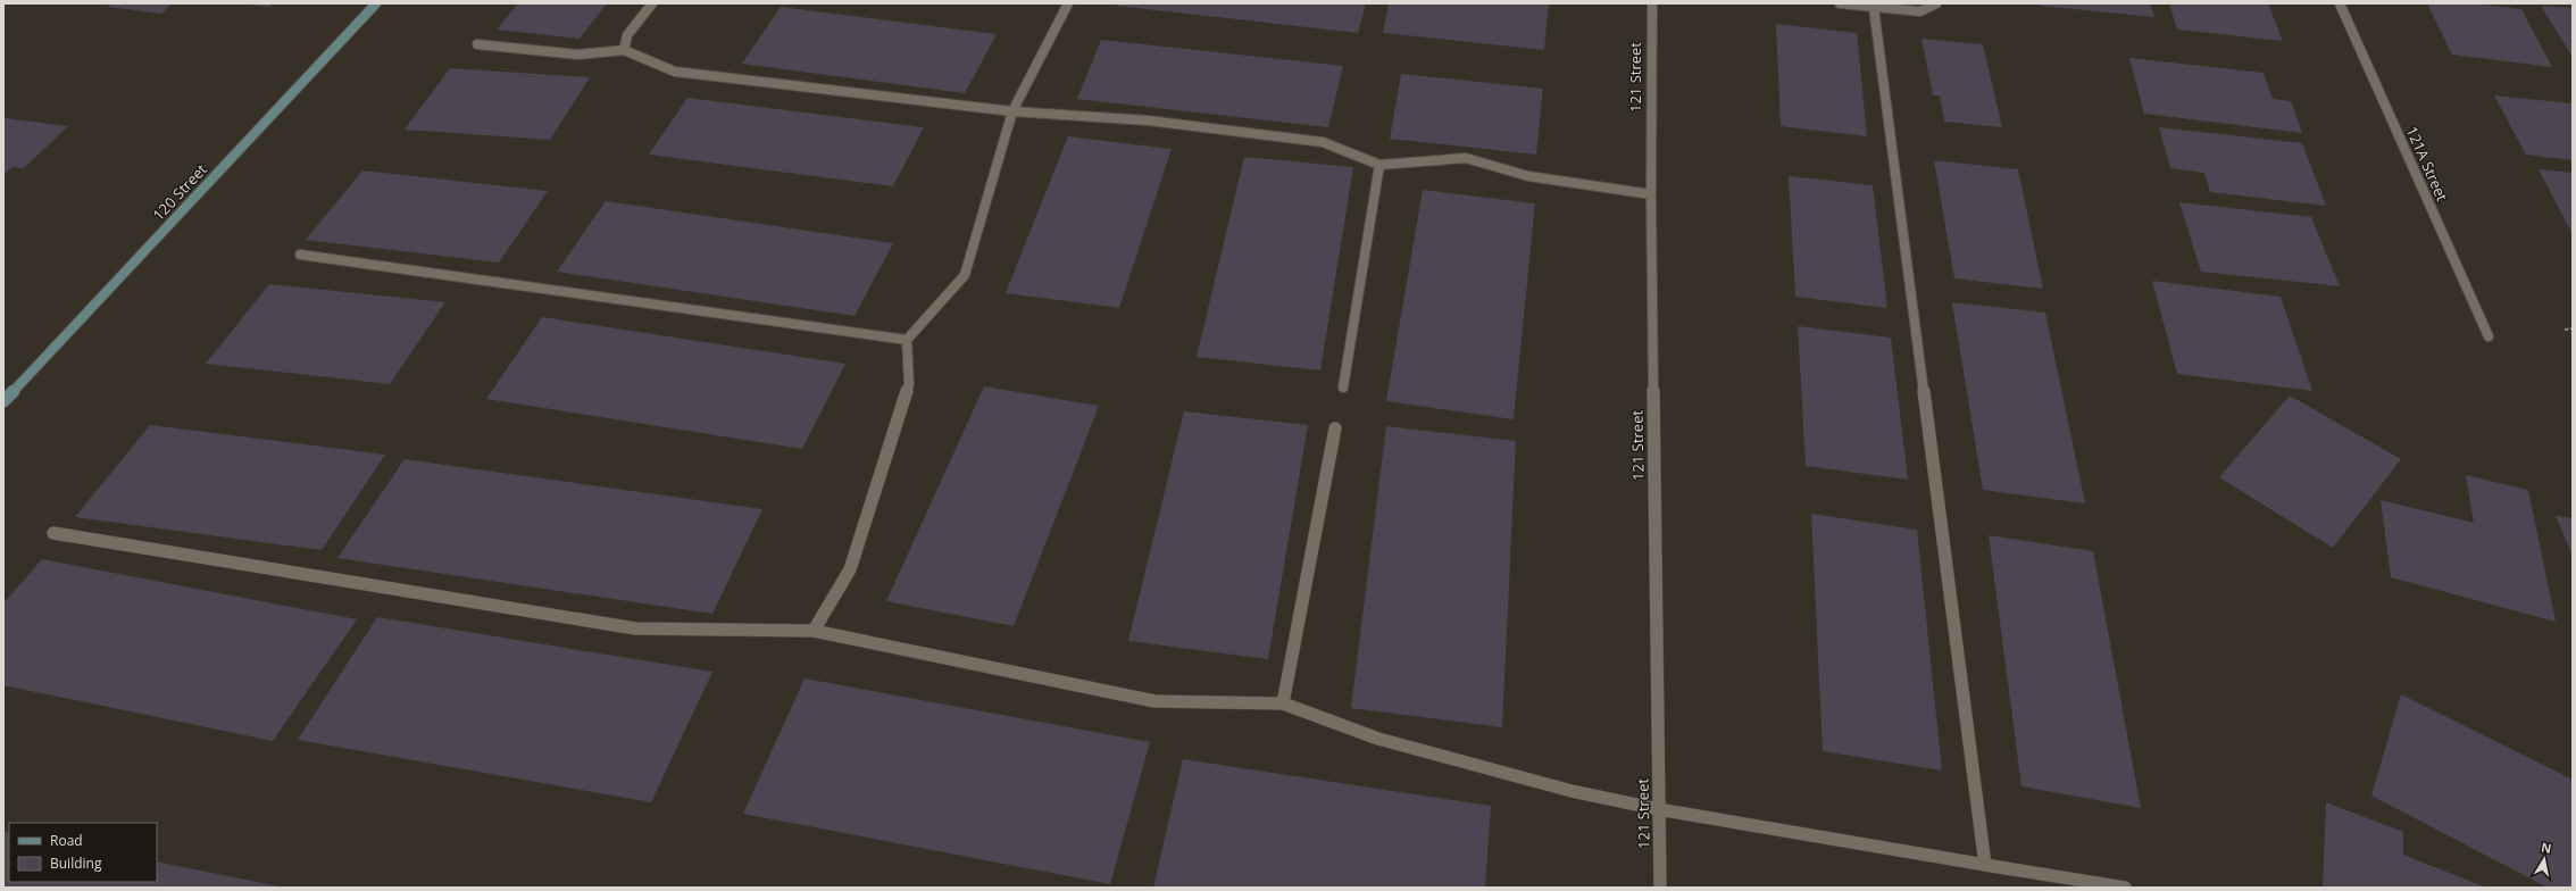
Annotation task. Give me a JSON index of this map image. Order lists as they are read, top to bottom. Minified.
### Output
{"streets":{"main road":["120 Street"],"street":["121 Street","121A Street"]},"legend":["Road","Building"],"north":"top"}
